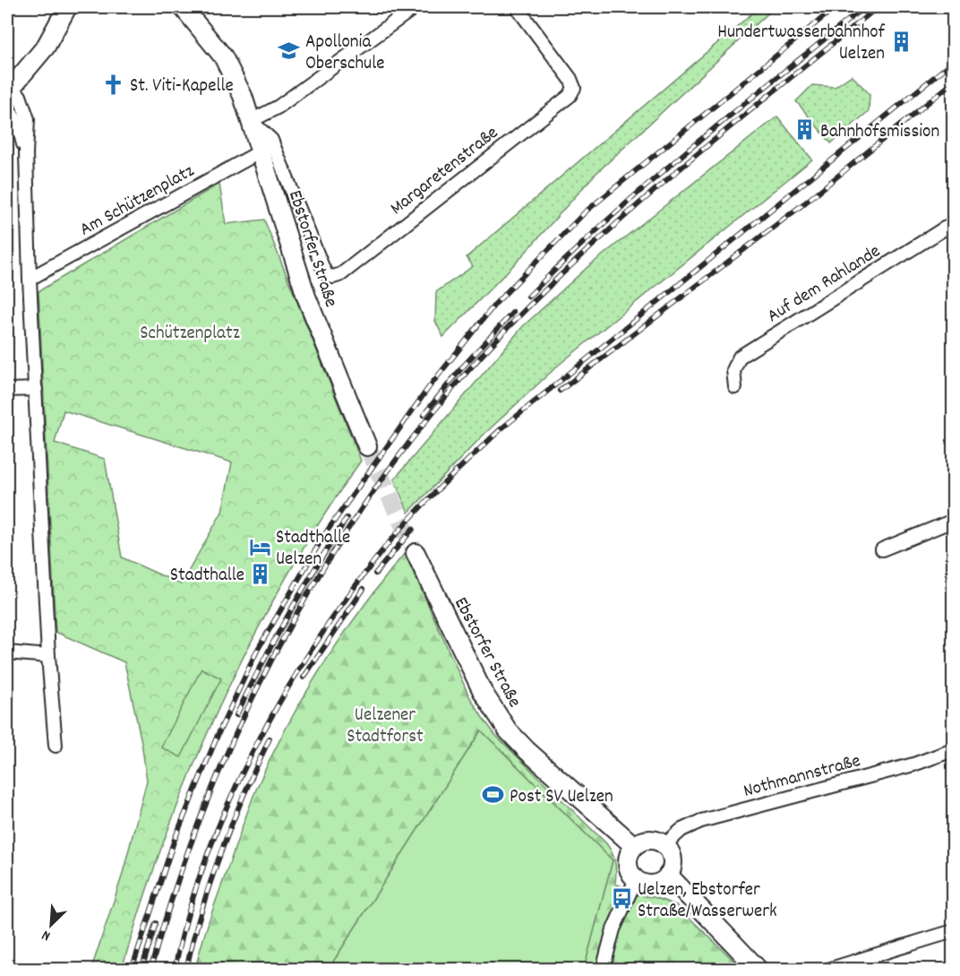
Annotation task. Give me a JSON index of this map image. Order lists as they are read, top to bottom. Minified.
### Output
{"streets":{"main road":["Ebstorfer Straße"],"street":["Margaretenstraße","Am Schützenplatz","Auf dem Rahlande","Nothmannstraße"]},"crossings":[["Margaretenstraße","Ebstorfer Straße"],["Am Schützenplatz","Ebstorfer Straße"],["Ebstorfer Straße","Nothmannstraße"]],"parks":["Schützenplatz","Uelzener Stadtforst"],"places":{"building":["Hundertwasserbahnhof Uelzen","Bahnhofsmission","Stadthalle"],"school or university":["Apollonia Oberschule"],"church":["St. Viti-Kapelle"],"hotel":["Stadthalle Uelzen"],"sports":["Post SV Uelzen"],"bus stop":["Uelzen, Ebstorfer Straße/Wasserwerk"]},"north":"bottom left"}
